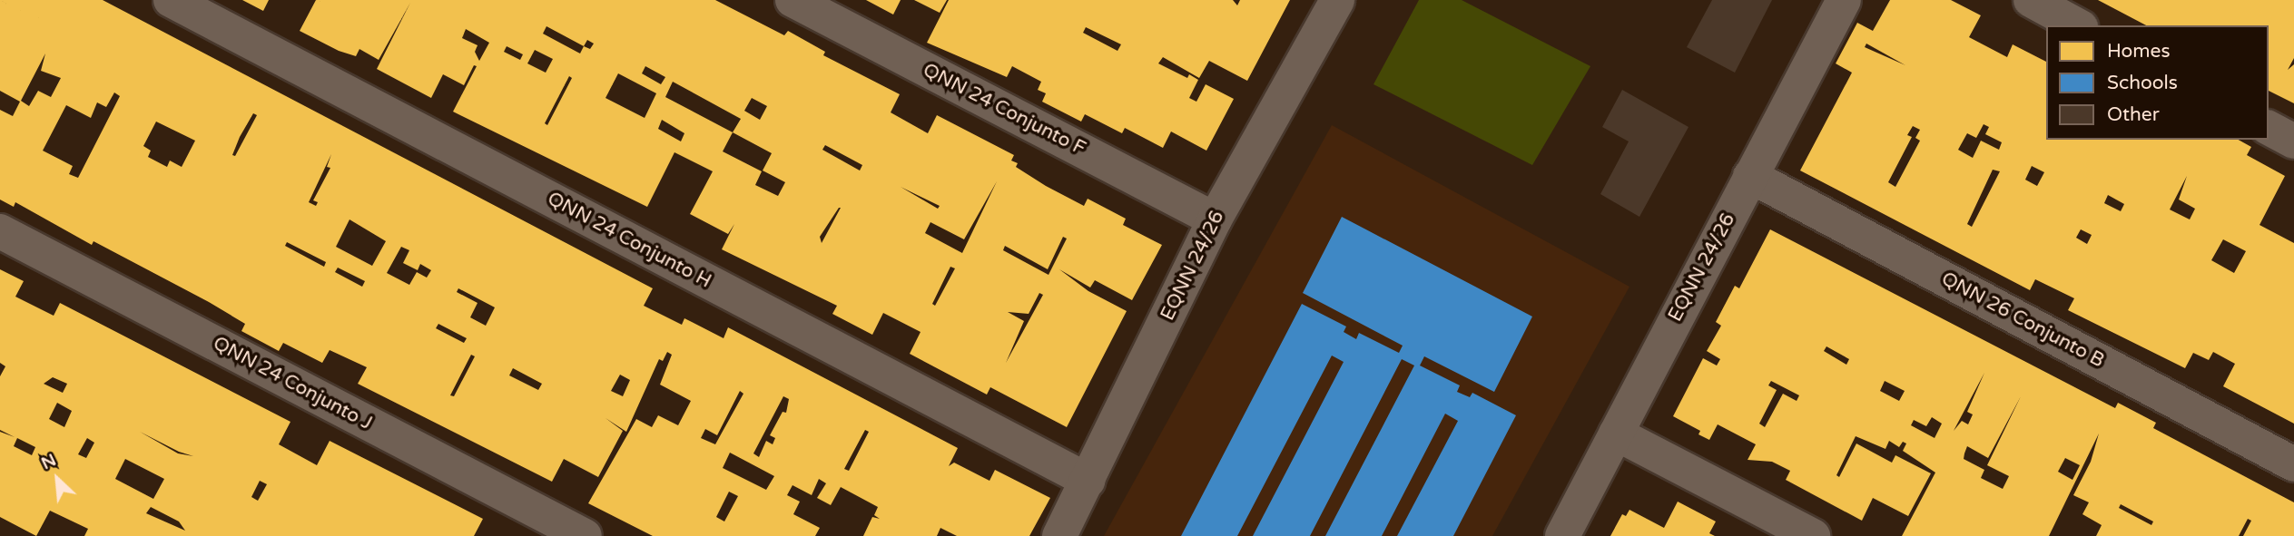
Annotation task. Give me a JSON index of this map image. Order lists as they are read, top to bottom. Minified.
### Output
{"streets":{"street":["QNN 24 Conjunto F","QNN 24 Conjunto H","EQNN 24/26","QNN 26 Conjunto B","QNN 24 Conjunto J"]},"crossings":[["QNN 24 Conjunto F","EQNN 24/26"],["QNN 24 Conjunto H","EQNN 24/26"],["EQNN 24/26","QNN 26 Conjunto B"]],"legend":["Homes","Schools","Other"],"north":"top left"}
